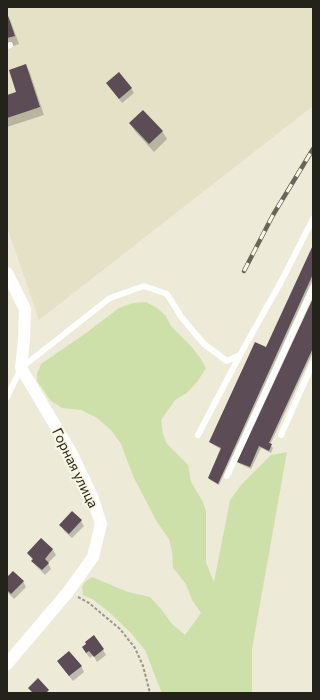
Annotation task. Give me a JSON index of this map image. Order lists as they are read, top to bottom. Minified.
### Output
{"streets":{"street":["Горная улица"]}}
